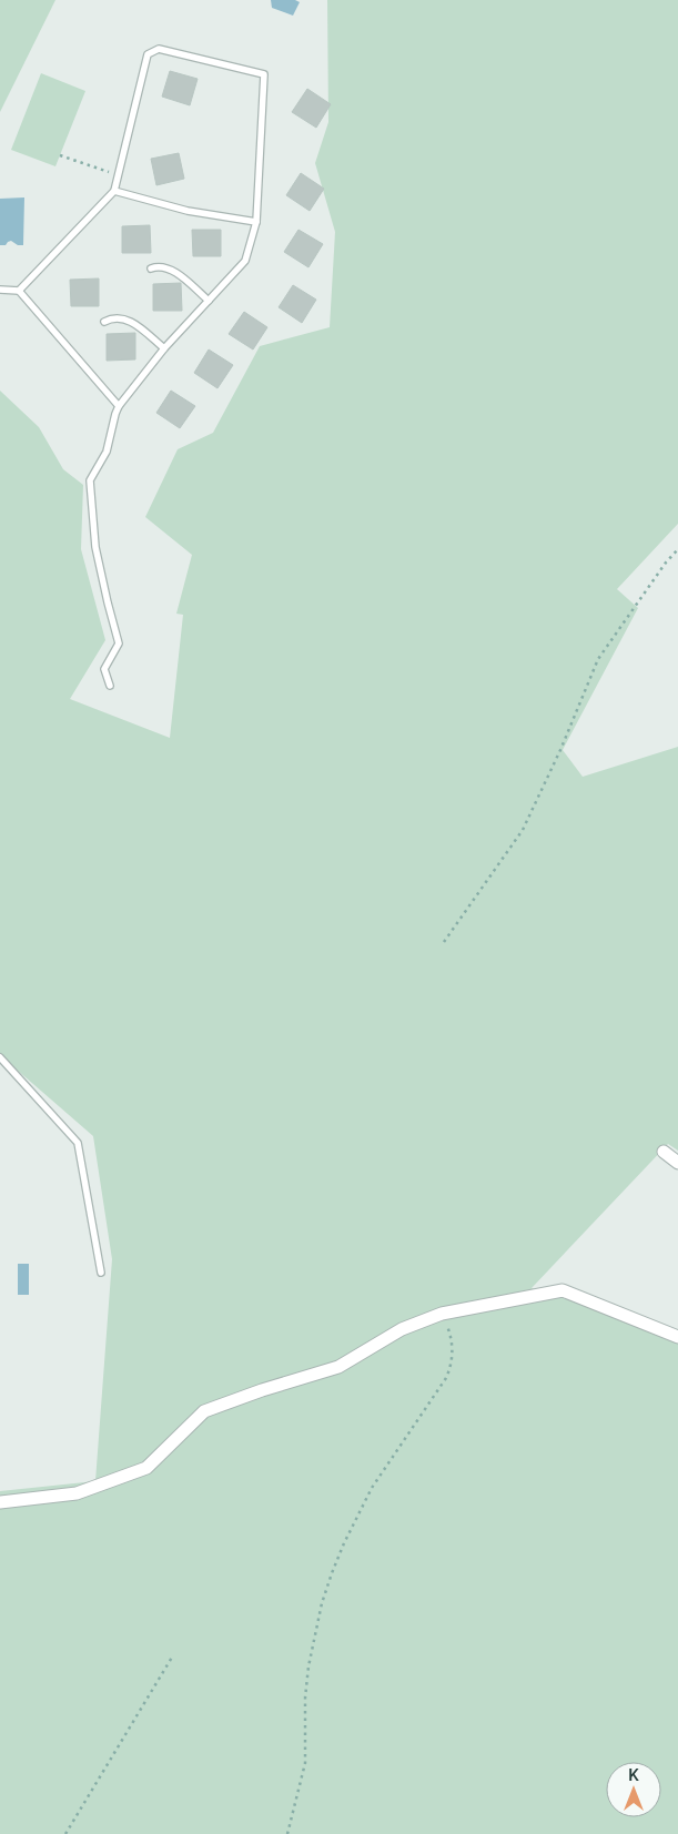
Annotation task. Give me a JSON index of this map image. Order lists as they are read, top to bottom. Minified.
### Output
{"north":"top"}
